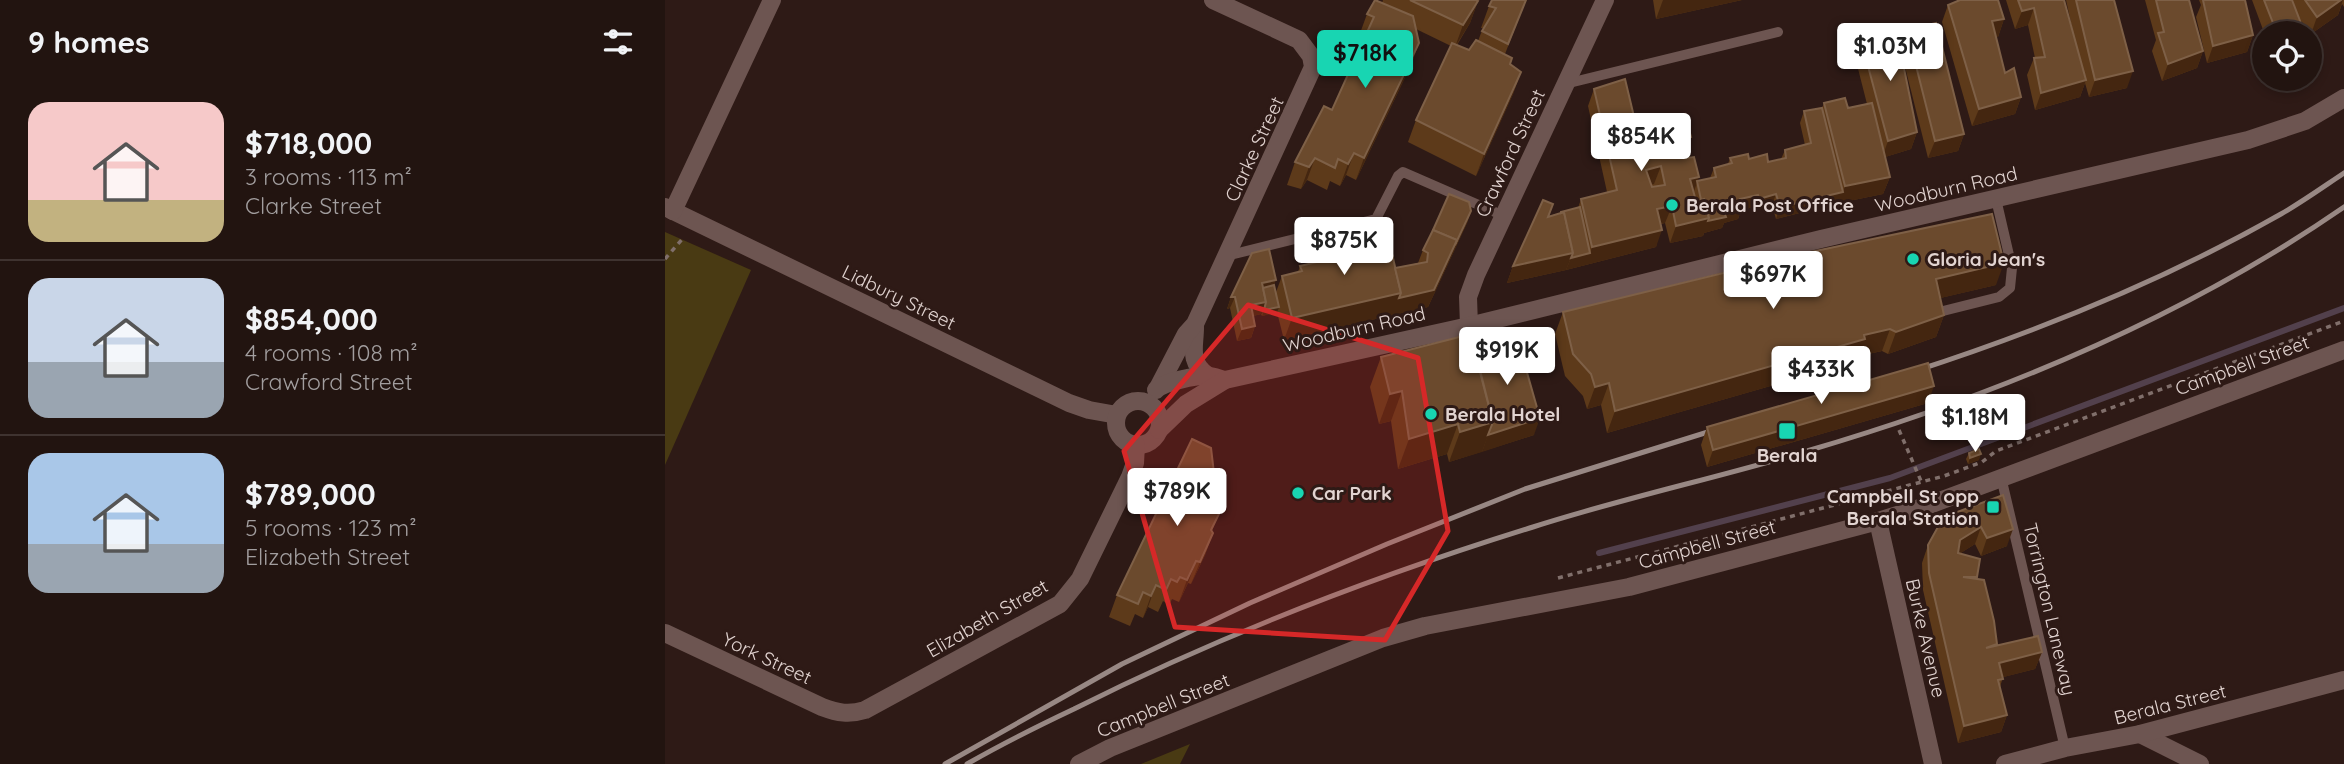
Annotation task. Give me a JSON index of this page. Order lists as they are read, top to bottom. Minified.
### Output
{"streets":{"street":["Clarke Street","Crawford Street","Woodburn Road","Lidbury Street","Campbell Street","Elizabeth Street","Burke Avenue","York Street","Berala Street"],"lane":["Torrington Laneway"]},"crossings":[["Clarke Street","Woodburn Road"],["Crawford Street","Woodburn Road"],["Woodburn Road","Lidbury Street"],["Woodburn Road","Elizabeth Street"],["Lidbury Street","Elizabeth Street"],["Campbell Street","Torrington Laneway"],["Campbell Street","Burke Avenue"],["Torrington Laneway","Berala Street"],["Elizabeth Street","York Street"]],"places":{"other":["Berala Post Office","Gloria Jean's","Berala Hotel","Car Park"],"transit":["Berala","Campbell St opp Berala Station"]},"page":{"heading":"9 homes","price":["$1.03M","$718K","$854K","$875K","$697K","$919K","$433K","$1.18M","$789K"],"list":[{"name":"$718,000","note":"3 rooms · 113 m² · Clarke Street"},{"name":"$854,000","note":"4 rooms · 108 m² · Crawford Street"},{"name":"$789,000","note":"5 rooms · 123 m² · Elizabeth Street"}]}}
